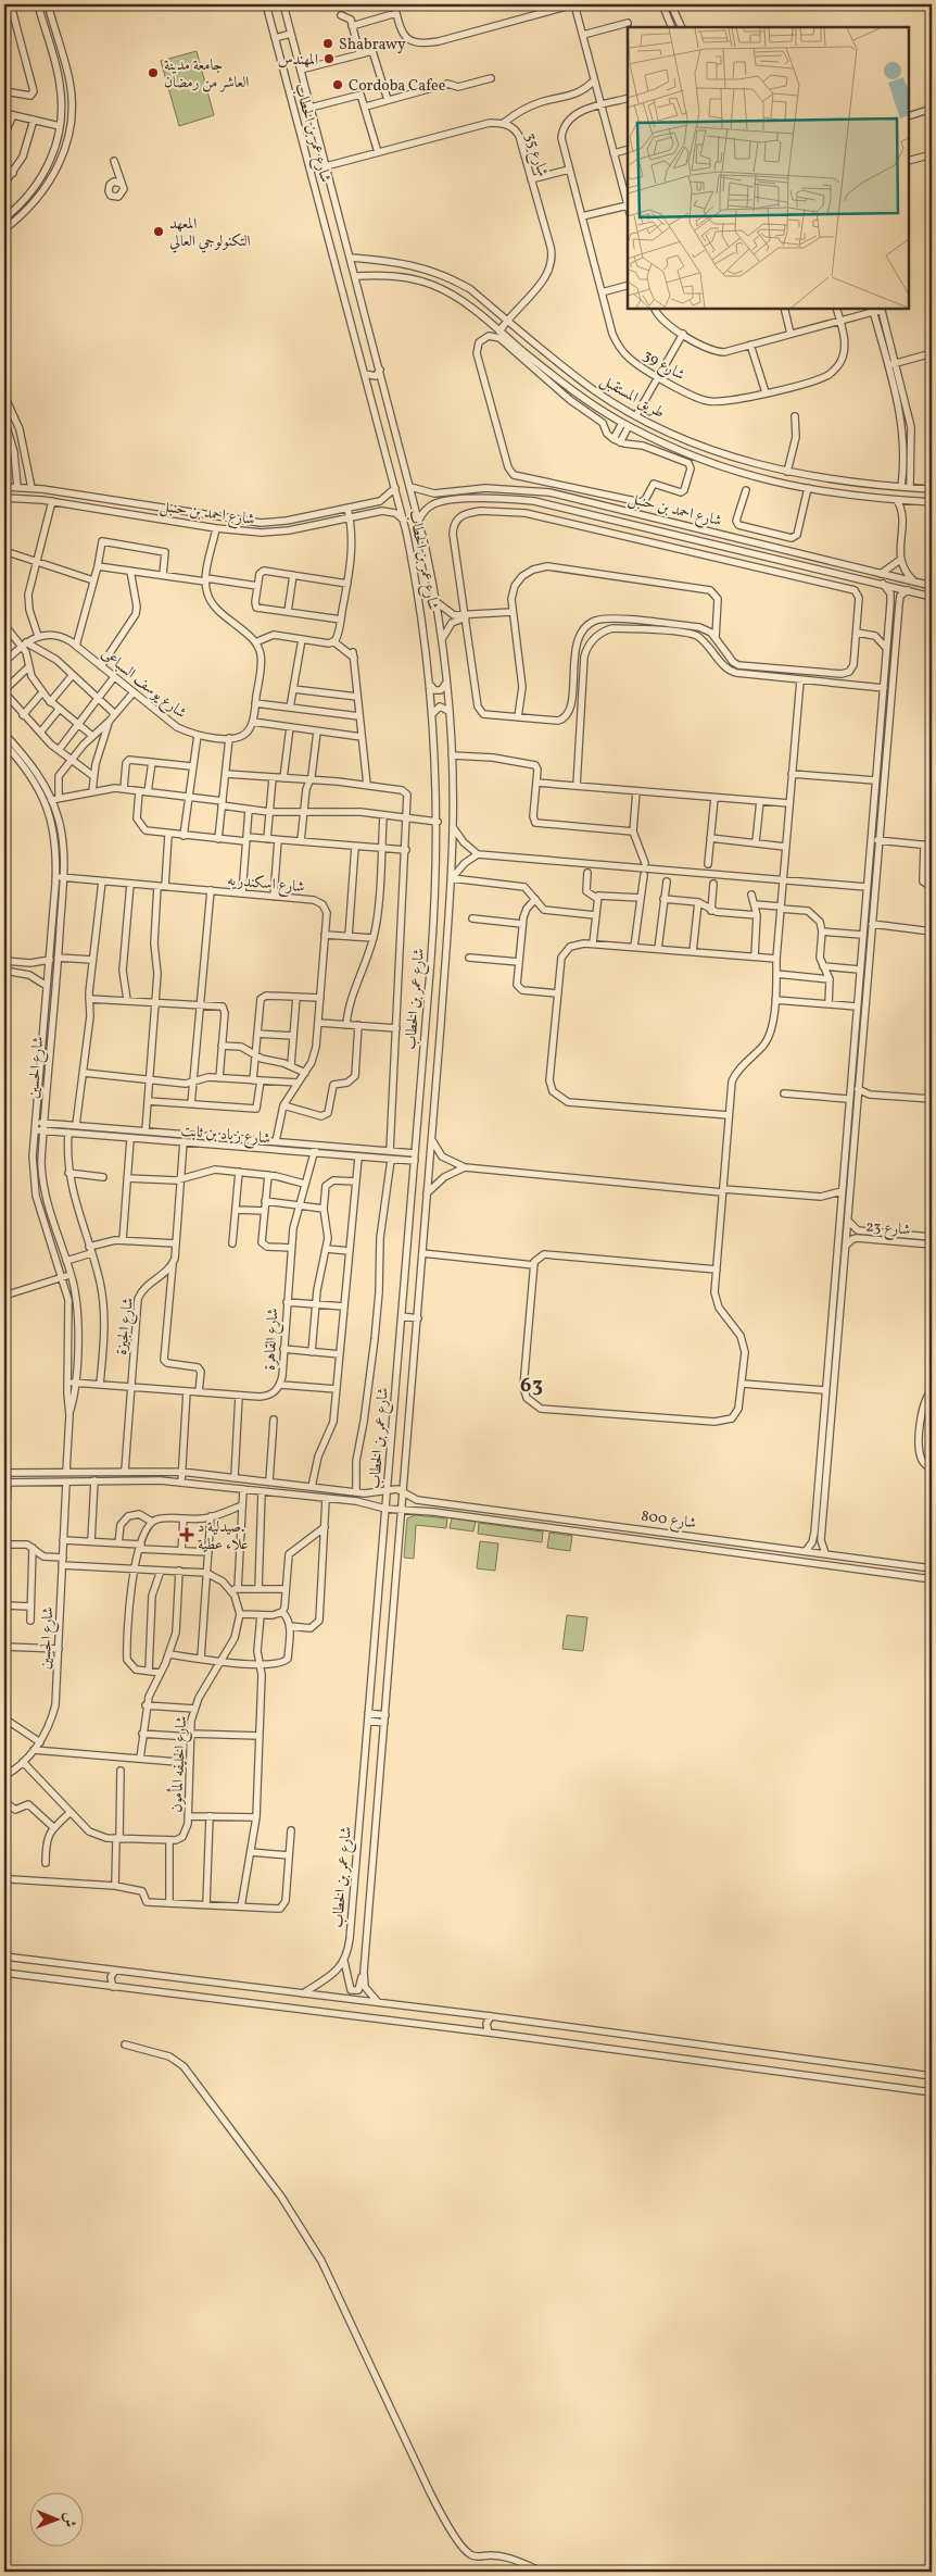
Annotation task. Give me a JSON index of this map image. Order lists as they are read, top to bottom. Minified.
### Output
{"streets":{"street":["شارع عمر بن الخطاب","شارع 35","شارع 39","طريق المستقبل","شارع احمد بن حنبل","شارع يوسف السباعى","شارع اسكندريه","شارع الحسين","شارع زياد بن ثابت","شارع 23","شارع الجيزة","شارع القاهرة","شارع 800","شارع الخليفه المأمون"]},"crossings":[["شارع عمر بن الخطاب","شارع 35"],["شارع عمر بن الخطاب","طريق المستقبل"],["شارع عمر بن الخطاب","شارع احمد بن حنبل"],["شارع عمر بن الخطاب","شارع زياد بن ثابت"],["شارع عمر بن الخطاب","شارع 800"],["شارع 35","طريق المستقبل"],["شارع اسكندريه","شارع الحسين"],["شارع اسكندريه","شارع زياد بن ثابت"],["شارع الحسين","شارع زياد بن ثابت"],["شارع الحسين","شارع القاهرة"],["شارع الحسين","شارع 800"],["شارع زياد بن ثابت","شارع القاهرة"],["شارع الجيزة","شارع القاهرة"],["شارع الجيزة","شارع 800"]],"districts":["63"],"places":{"other":["Shabrawy","المهندس","جامعة مدينة العاشر من رمضان","Cordoba Cafee","المعهد التكنولوجي العالي"],"health":["صيدلية د. علاء عطية"]},"north":"right"}
